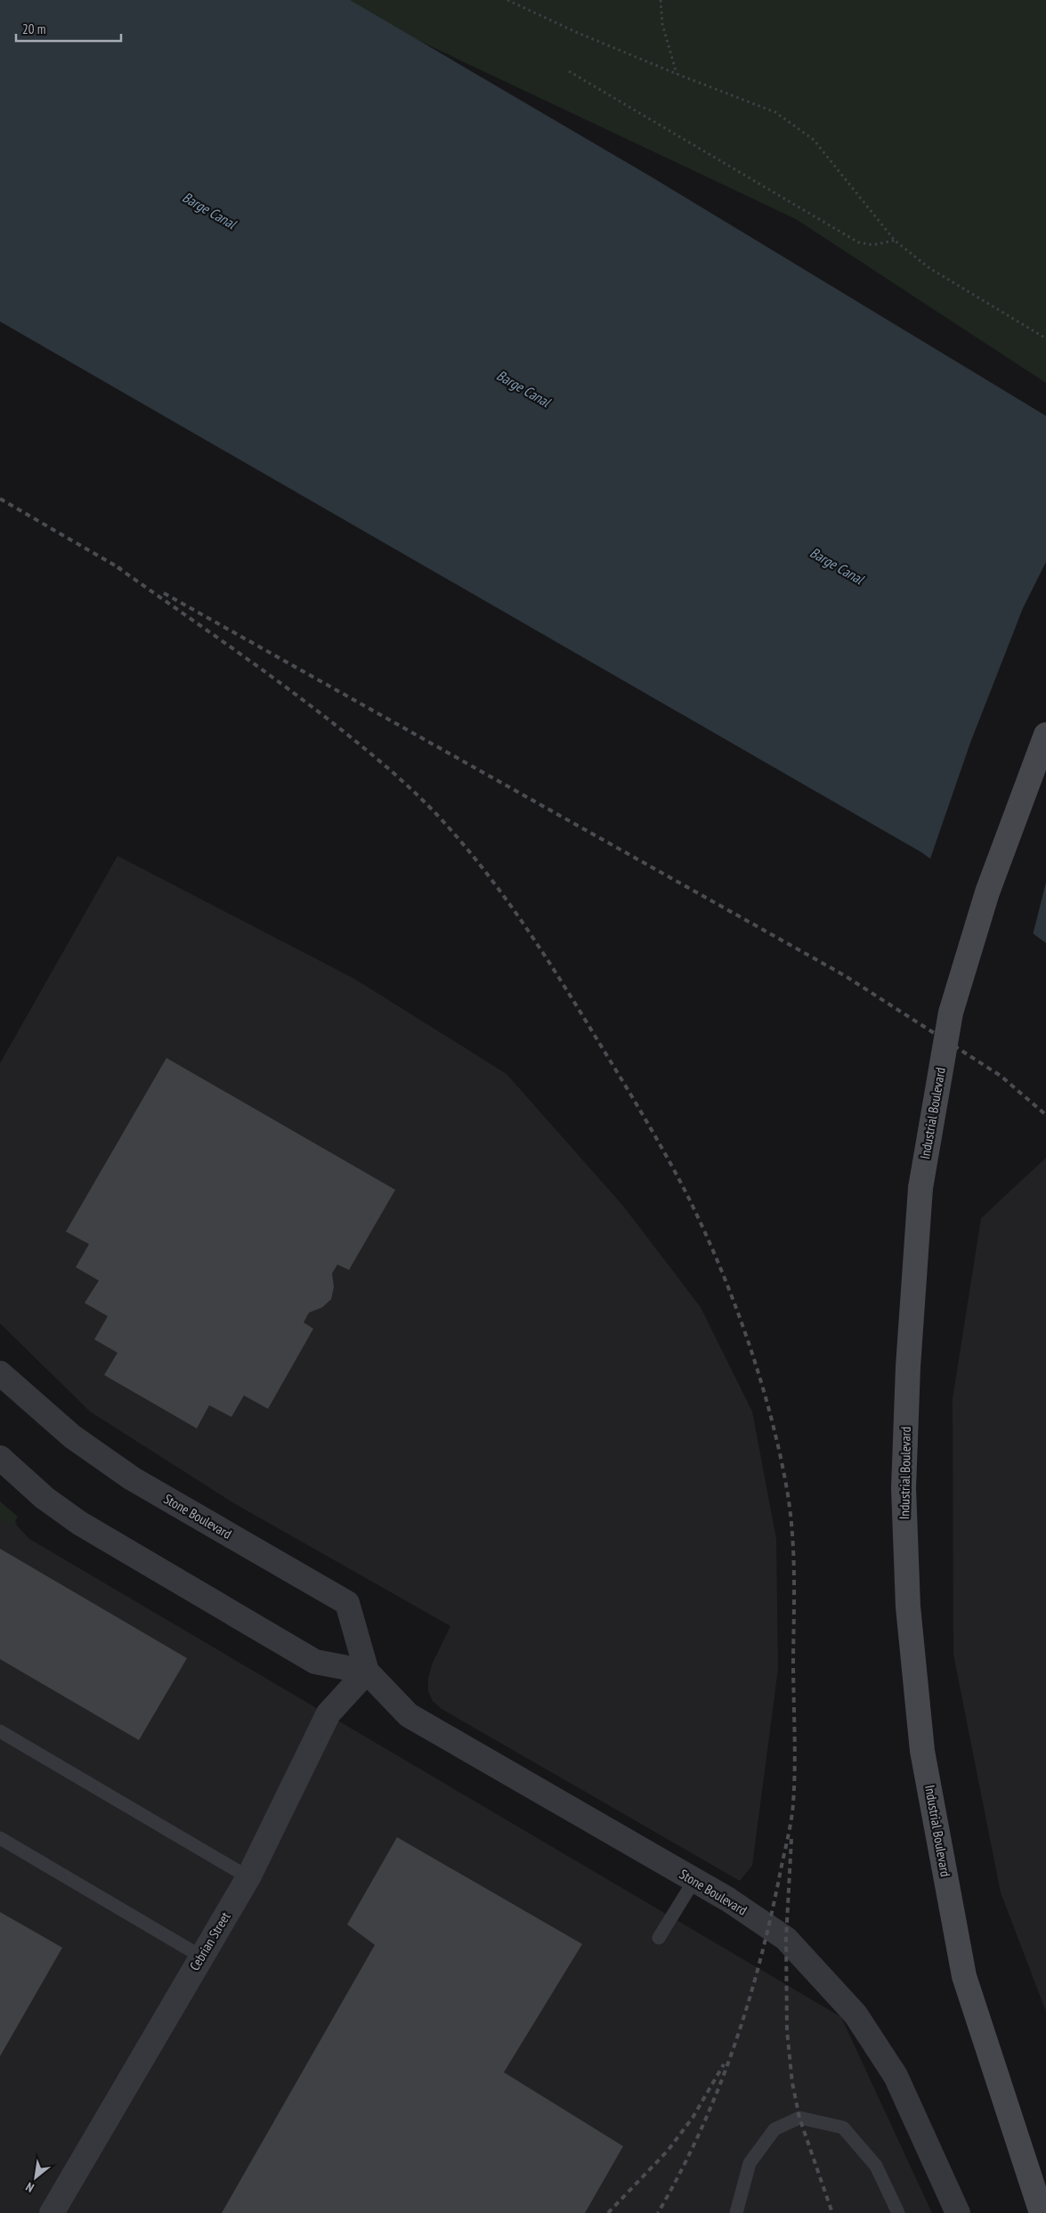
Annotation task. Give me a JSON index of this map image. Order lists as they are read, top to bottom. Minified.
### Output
{"streets":{"main road":["Industrial Boulevard"],"street":["Stone Boulevard","Cebrian Street"]},"crossings":[["Stone Boulevard","Cebrian Street"]],"water":["Barge Canal"],"scale_bar":"20 m","north":"bottom left"}
